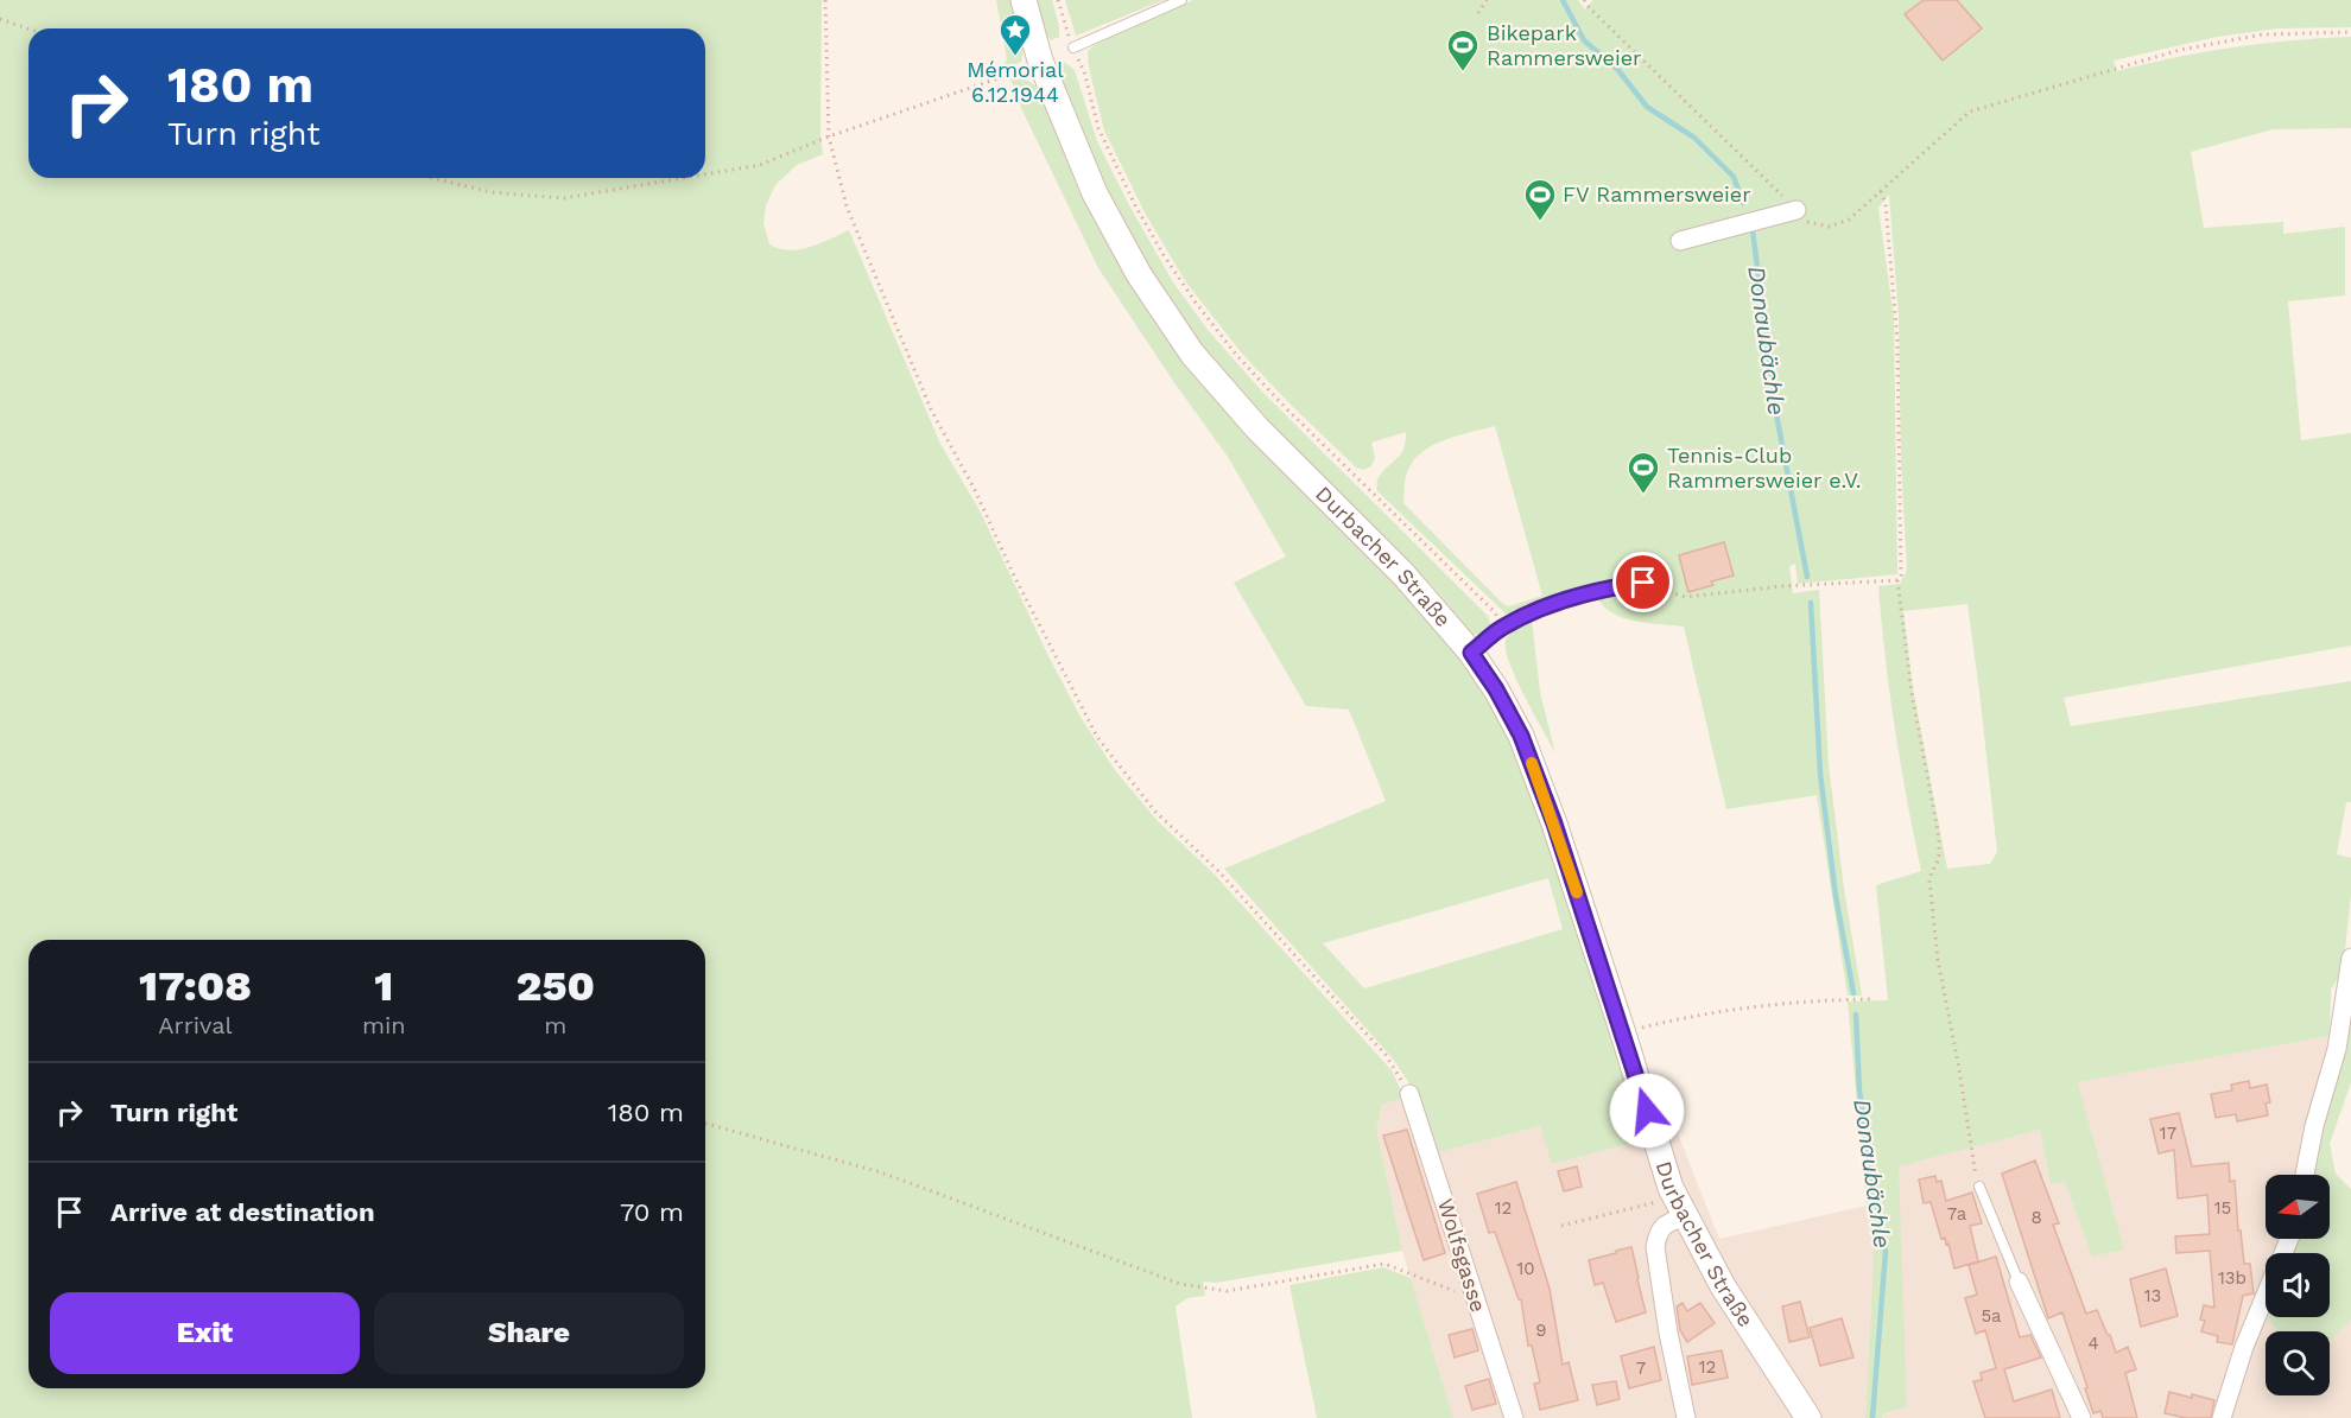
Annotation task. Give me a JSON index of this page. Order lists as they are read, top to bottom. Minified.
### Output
{"streets":{"street":["Durbacher Straße","Wolfsgasse"]},"water":["Donaubächle"],"places":{"place":["Mémorial 6.12.1944"],"sports":["Bikepark Rammersweier","FV Rammersweier","Tennis-Club Rammersweier e.V."]},"house_numbers":["17","12","15","7a","8","10","13b","13","5a","9","4","12","7"],"north":"left","page":{"turn":["180 m","Turn right"],"eta":["17:08","Arrival","1","min","250","m"],"list":[{"name":"Turn right","value":"180 m"},{"name":"Arrive at destination","value":"70 m"}],"buttons":["Exit","Share"]}}
